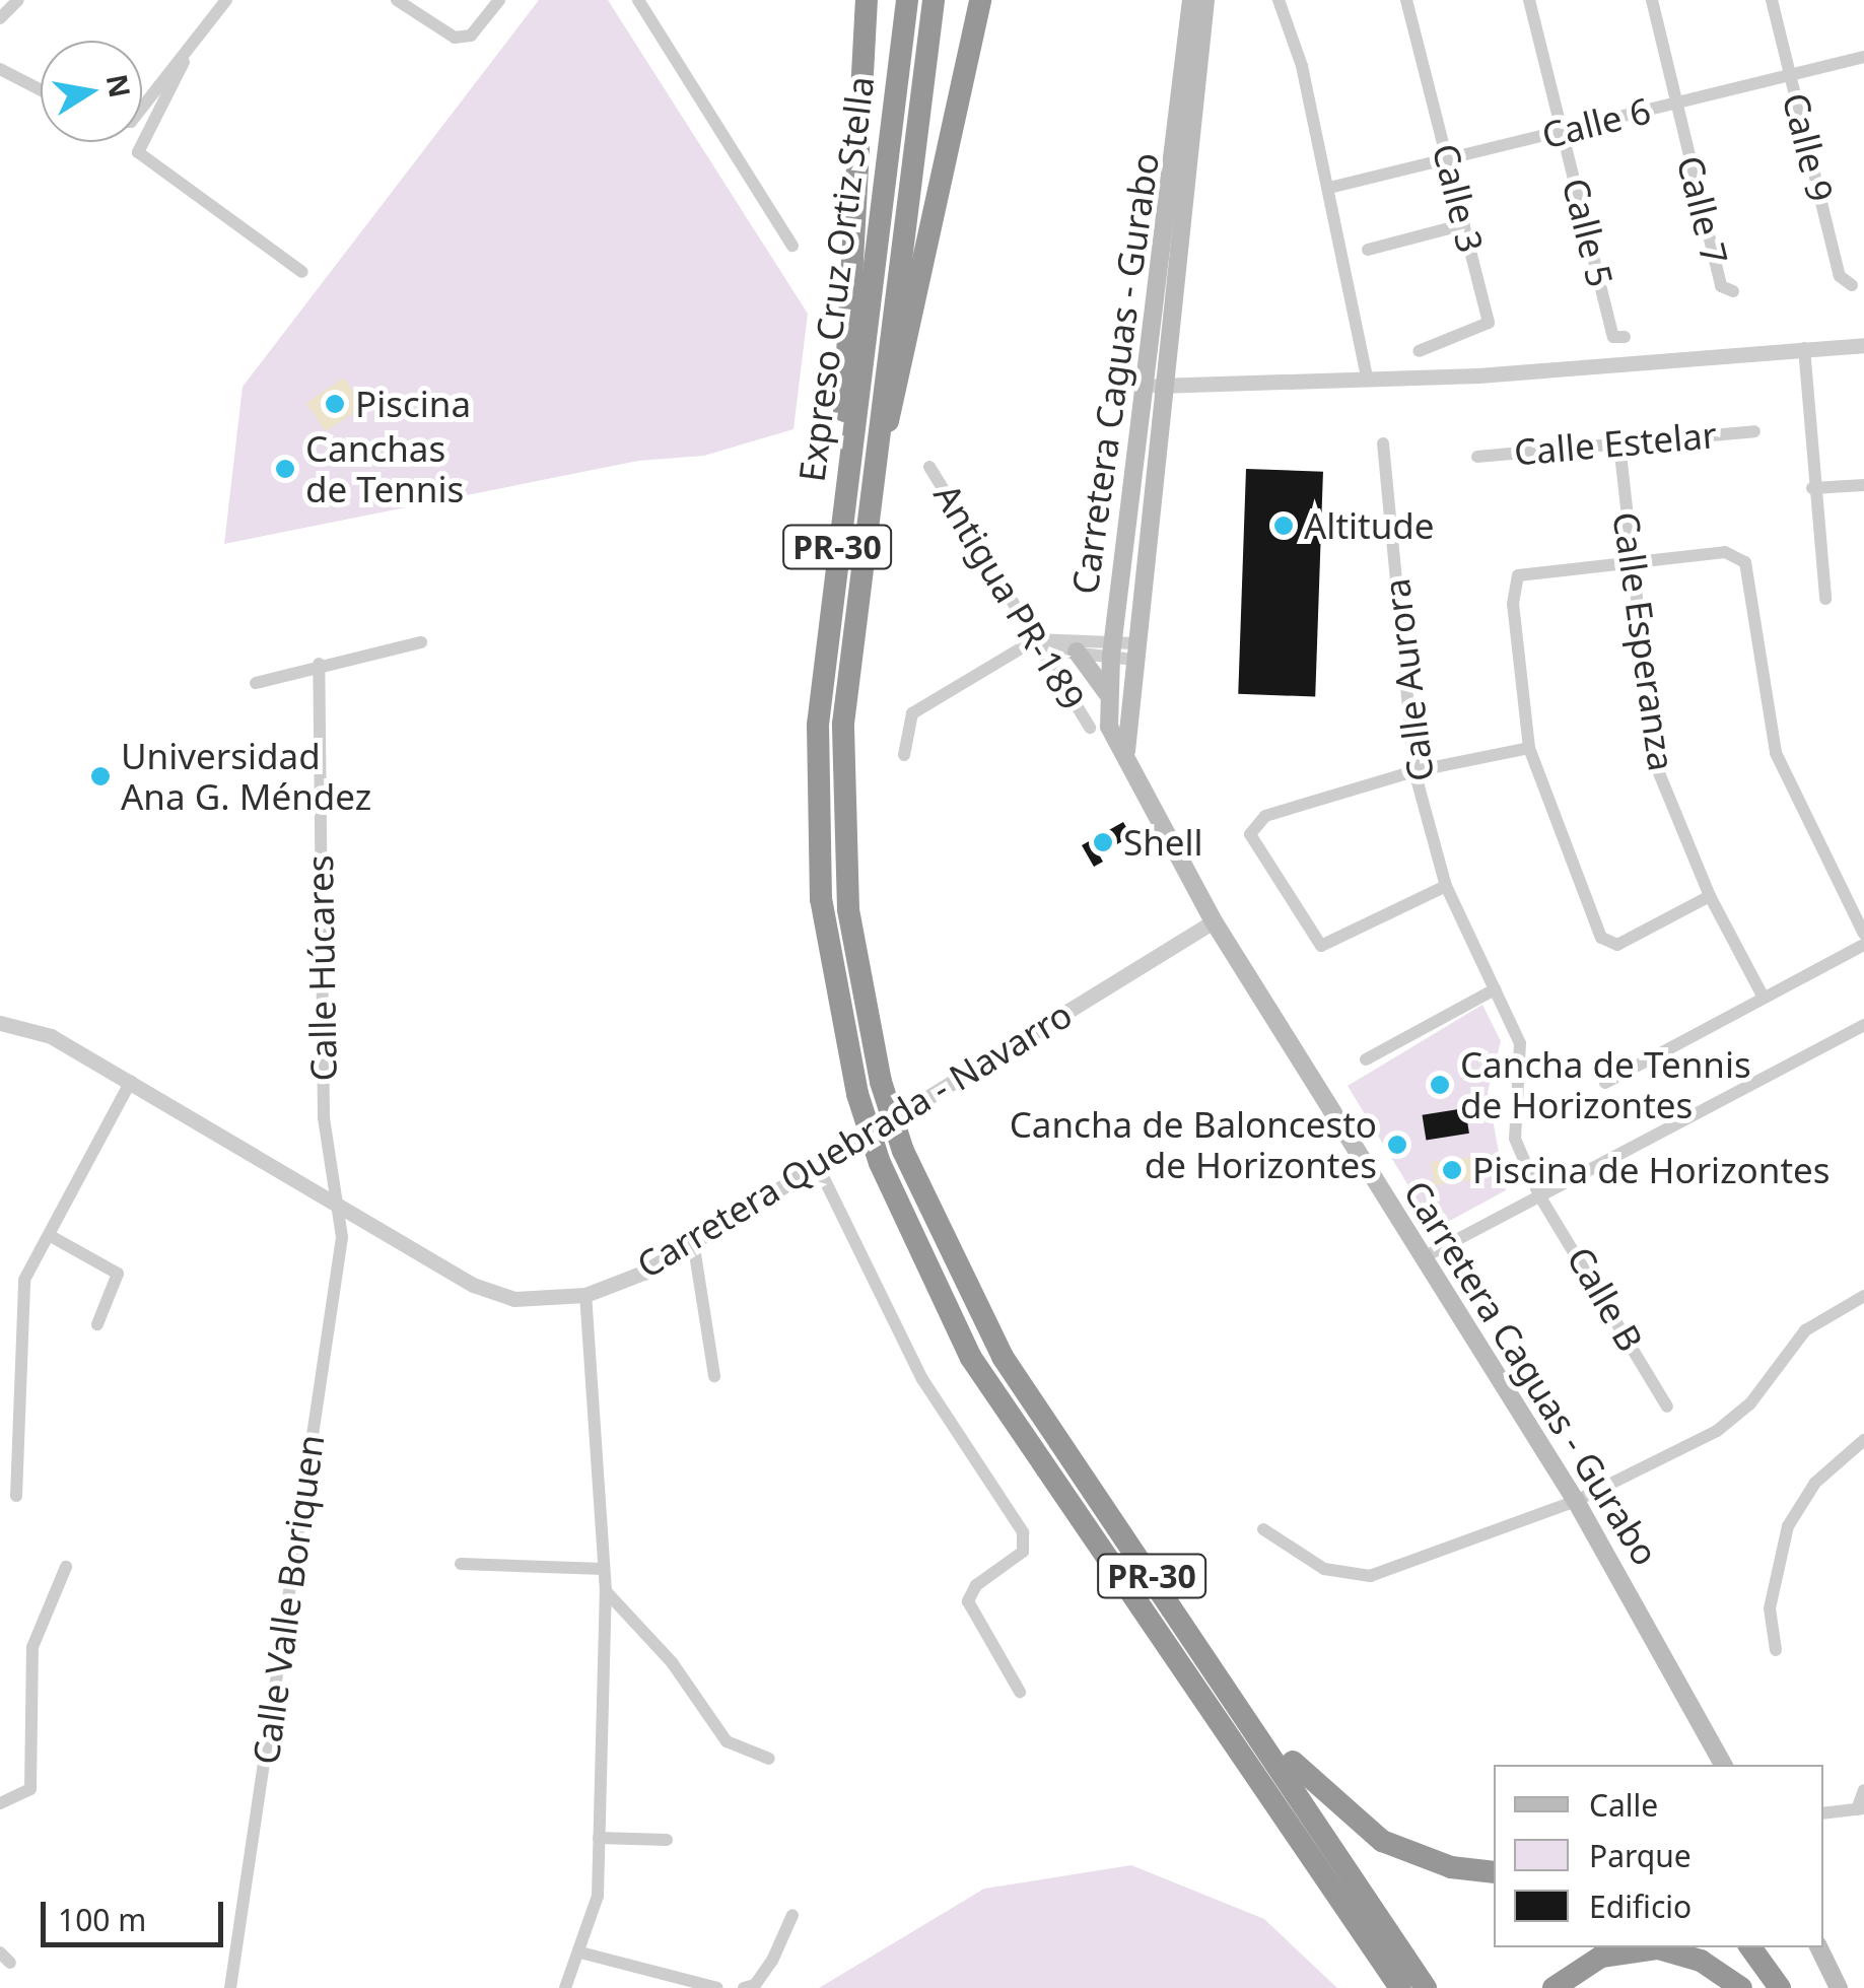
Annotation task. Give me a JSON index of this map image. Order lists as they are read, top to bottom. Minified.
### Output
{"streets":{"highway":["Expreso Cruz Ortiz Stella","PR-30"],"main road":["Carretera Caguas - Gurabo"],"street":["Calle 6","Calle 9","Calle 3","Calle 7","Calle 5","Calle Estelar","Antigua PR-189","Calle Esperanza","Calle Aurora","Calle Húcares","Carretera Quebrada - Navarro","Calle B","Calle Valle Boriquen"]},"crossings":[["Calle 6","Calle 9"],["Calle 6","Calle 3"],["Calle 6","Calle 7"],["Calle 6","Calle 5"],["Carretera Caguas - Gurabo","Carretera Quebrada - Navarro"],["Calle Estelar","Calle Esperanza"],["Calle Aurora","Calle B"],["Calle Húcares","Carretera Quebrada - Navarro"],["Calle Húcares","Calle Valle Boriquen"],["Carretera Quebrada - Navarro","Calle Valle Boriquen"]],"places":["Piscina","Canchas de Tennis","Altitude","Universidad Ana G. Méndez","Shell","Cancha de Tennis de Horizontes","Cancha de Baloncesto de Horizontes","Piscina de Horizontes"],"legend":["Calle","Parque","Edificio"],"scale_bar":"100 m","north":"right"}
